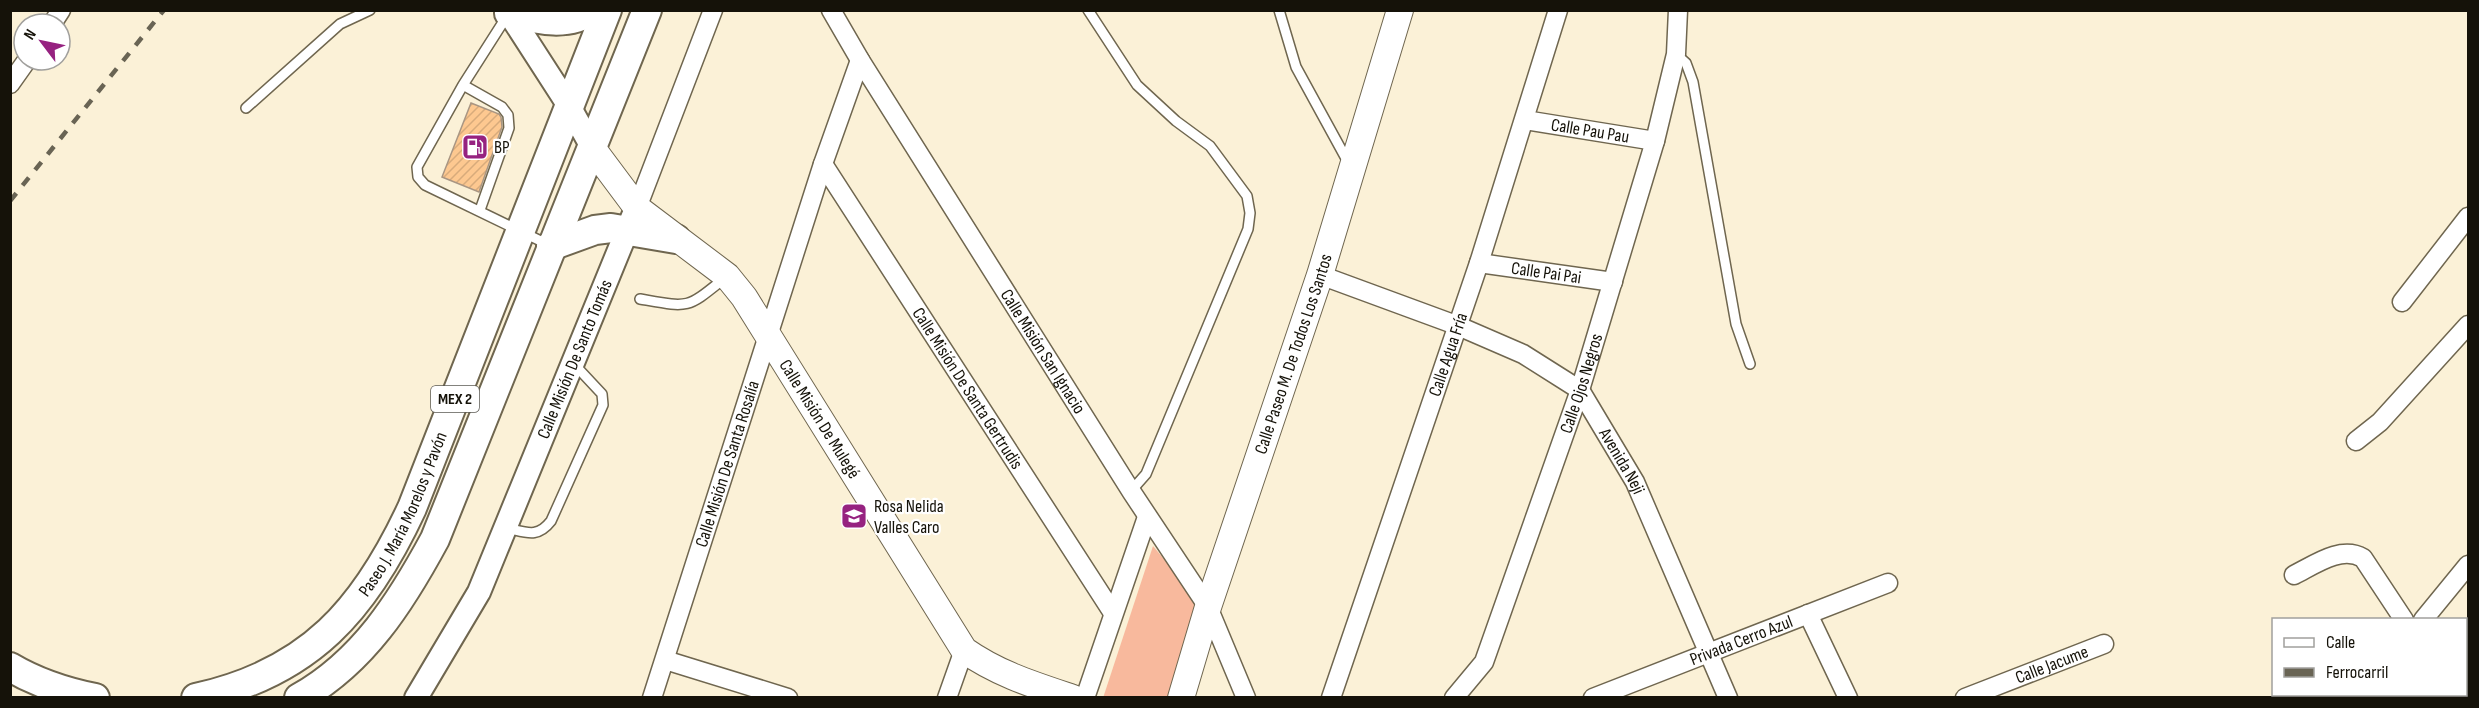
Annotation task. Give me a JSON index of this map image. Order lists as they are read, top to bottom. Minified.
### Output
{"streets":{"highway":["MEX 2","Paseo J. María Morelos y Pavón"],"main road":["Calle Paseo M. De Todos Los Santos","Calle Misión De Mulegé"],"street":["Calle Pau Pau","Calle Pai Pai","Calle Misión San Ignacio","Calle Agua Fría","Calle Misión De Santo Tomás","Calle Ojos Negros","Calle Misión De Santa Gertrudis","Avenida Neji","Calle Misión De Santa Rosalía","Privada Cerro Azul","Calle Jacume"]},"crossings":[["Calle Pau Pau","Calle Agua Fría"],["Calle Pau Pau","Calle Ojos Negros"],["Calle Pai Pai","Calle Agua Fría"],["Calle Pai Pai","Calle Ojos Negros"],["Calle Misión San Ignacio","Calle Paseo M. De Todos Los Santos"],["Calle Misión San Ignacio","Calle Misión De Santa Rosalía"],["Calle Paseo M. De Todos Los Santos","Avenida Neji"],["Calle Agua Fría","Avenida Neji"],["Calle Ojos Negros","Avenida Neji"],["Calle Misión De Santa Gertrudis","Calle Misión De Santa Rosalía"],["Calle Misión De Mulegé","Calle Misión De Santa Rosalía"],["Avenida Neji","Privada Cerro Azul"]],"places":{"fuel station":["BP"],"school or university":["Rosa Nelida Valles Caro"]},"legend":["Calle","Ferrocarril"],"north":"top left"}
